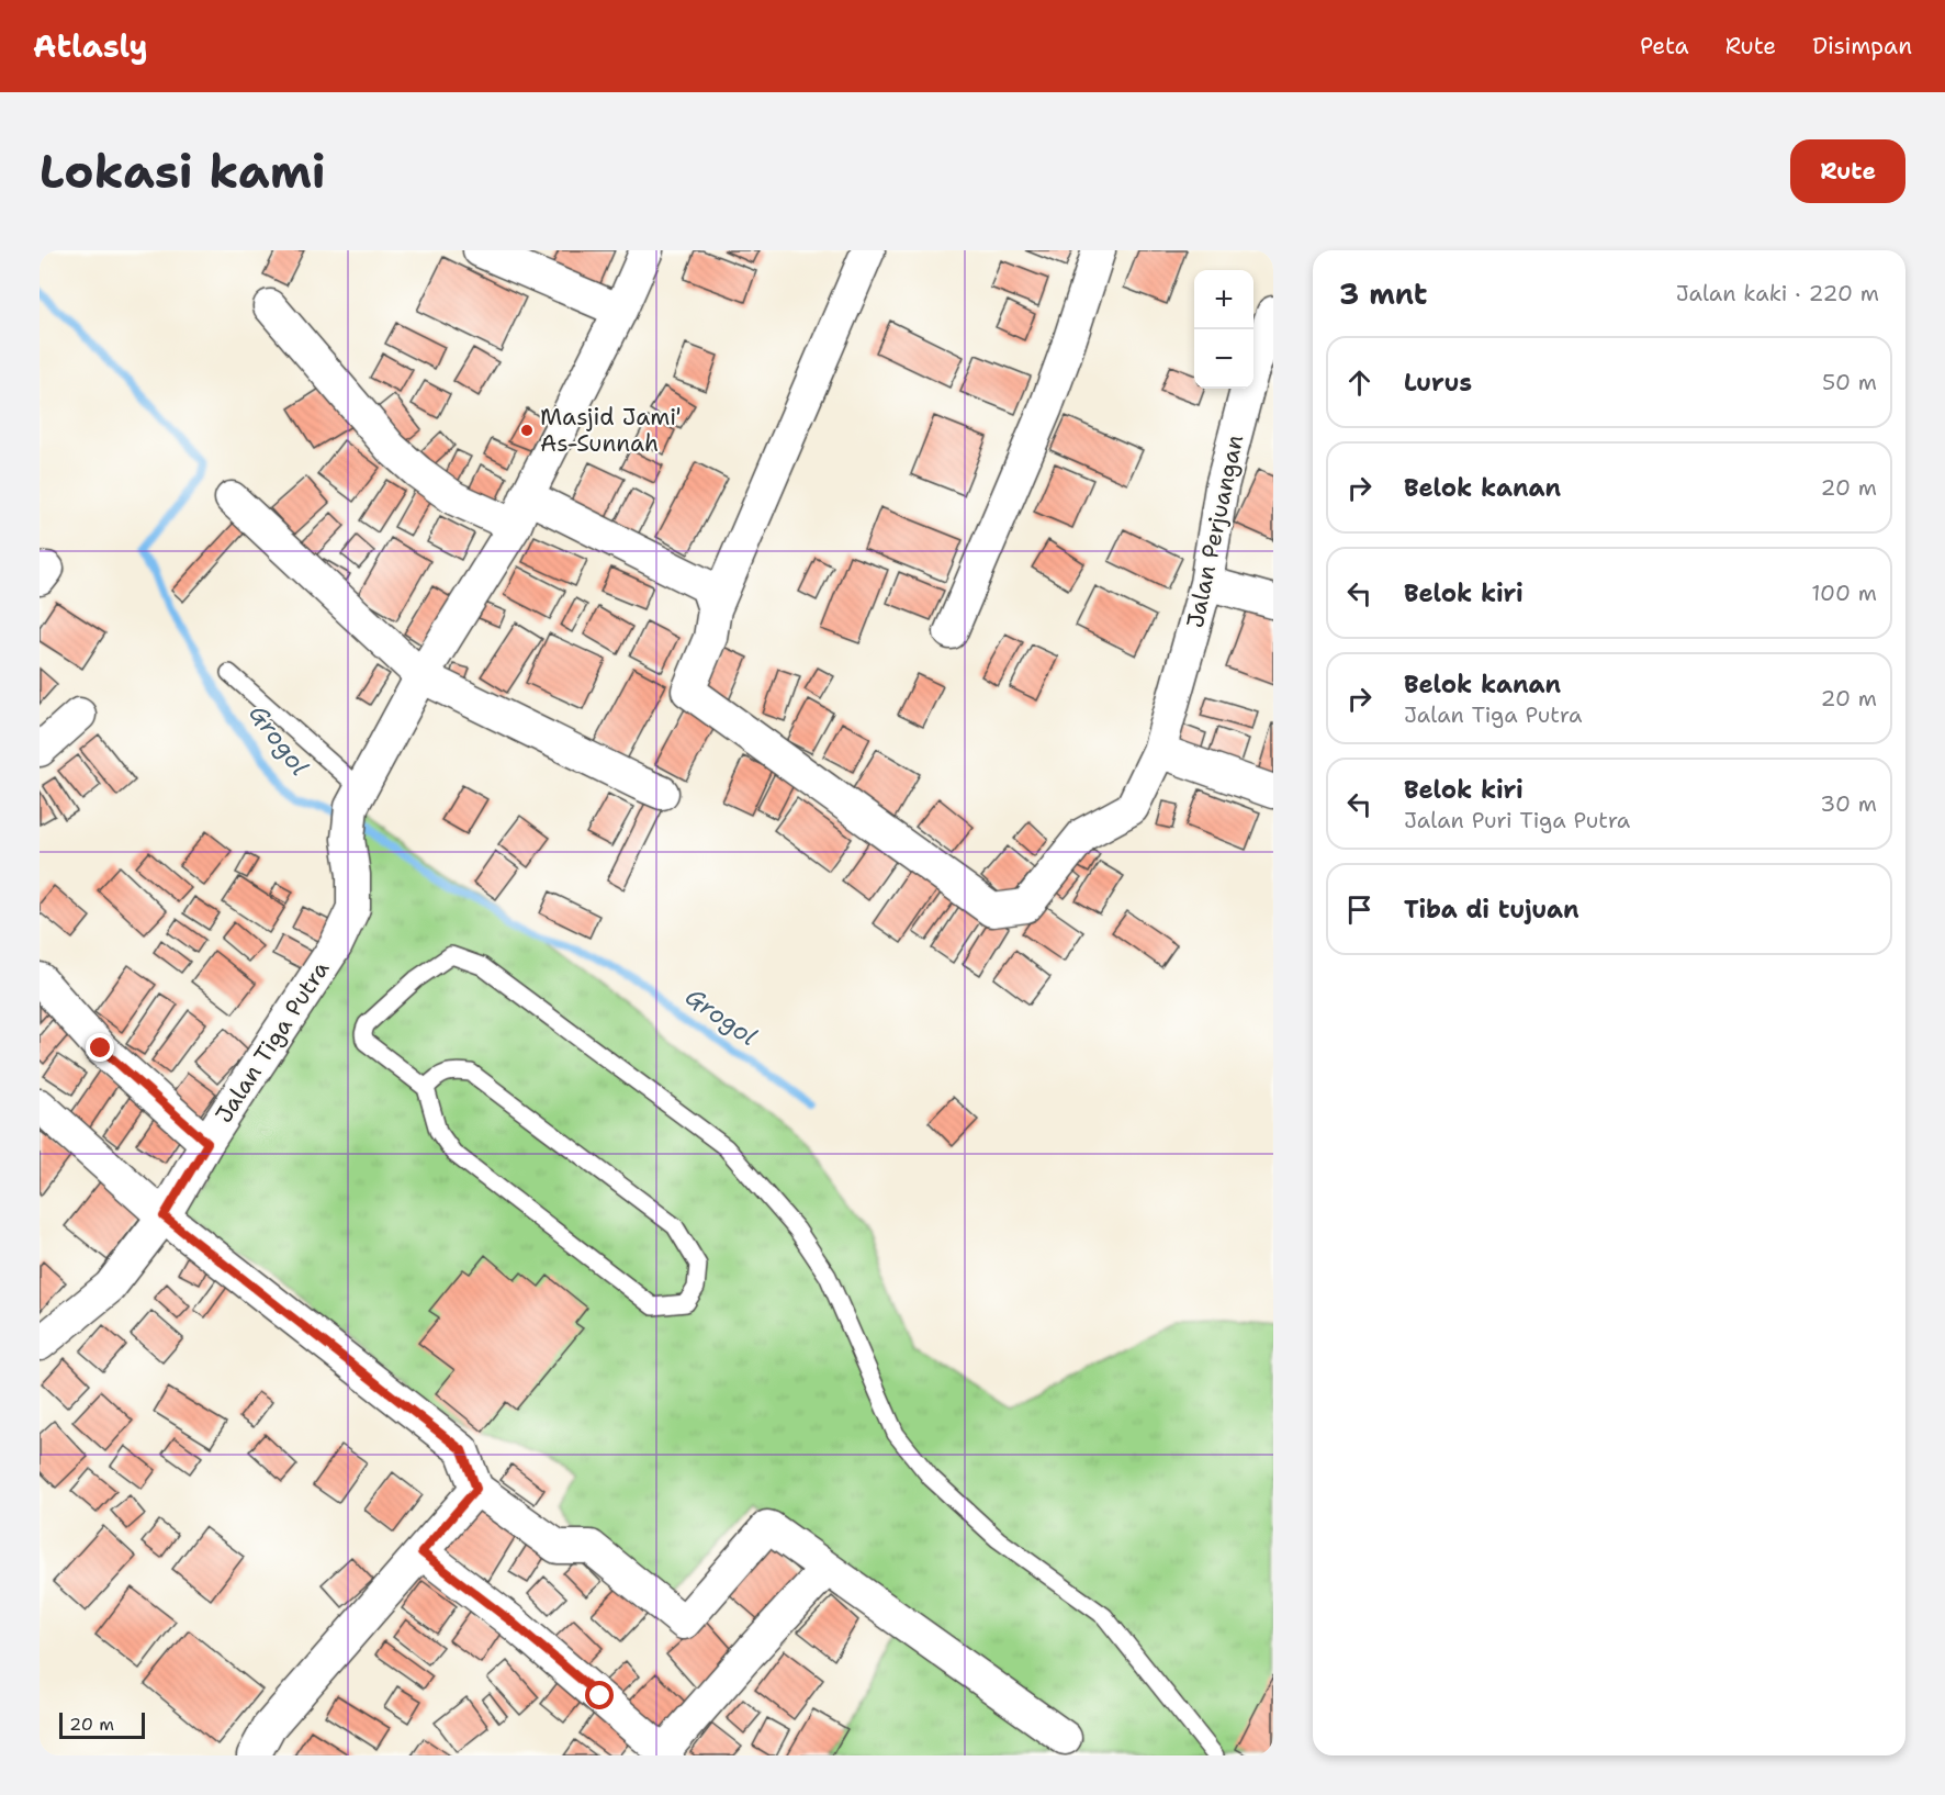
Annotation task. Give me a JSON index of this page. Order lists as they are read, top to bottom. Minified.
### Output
{"streets":{"street":["Jalan Perjuangan","Jalan Tiga Putra"]},"water":["Grogol"],"places":["Masjid Jami' As-Sunnah"],"scale_bar":"20 m","page":{"header":"Atlasly","nav":["Peta","Rute","Disimpan"],"buttons":"Rute","title":"Lokasi kami","heading":["3 mnt","Jalan kaki · 220 m"],"map_buttons":["+","−"],"list":[["Lurus","50 m"],["Belok kanan","20 m"],["Belok kiri","100 m"],["Belok kanan","Jalan Tiga Putra","20 m"],["Belok kiri","Jalan Puri Tiga Putra","30 m"],"Tiba di tujuan"],"scale":"20 m"}}
